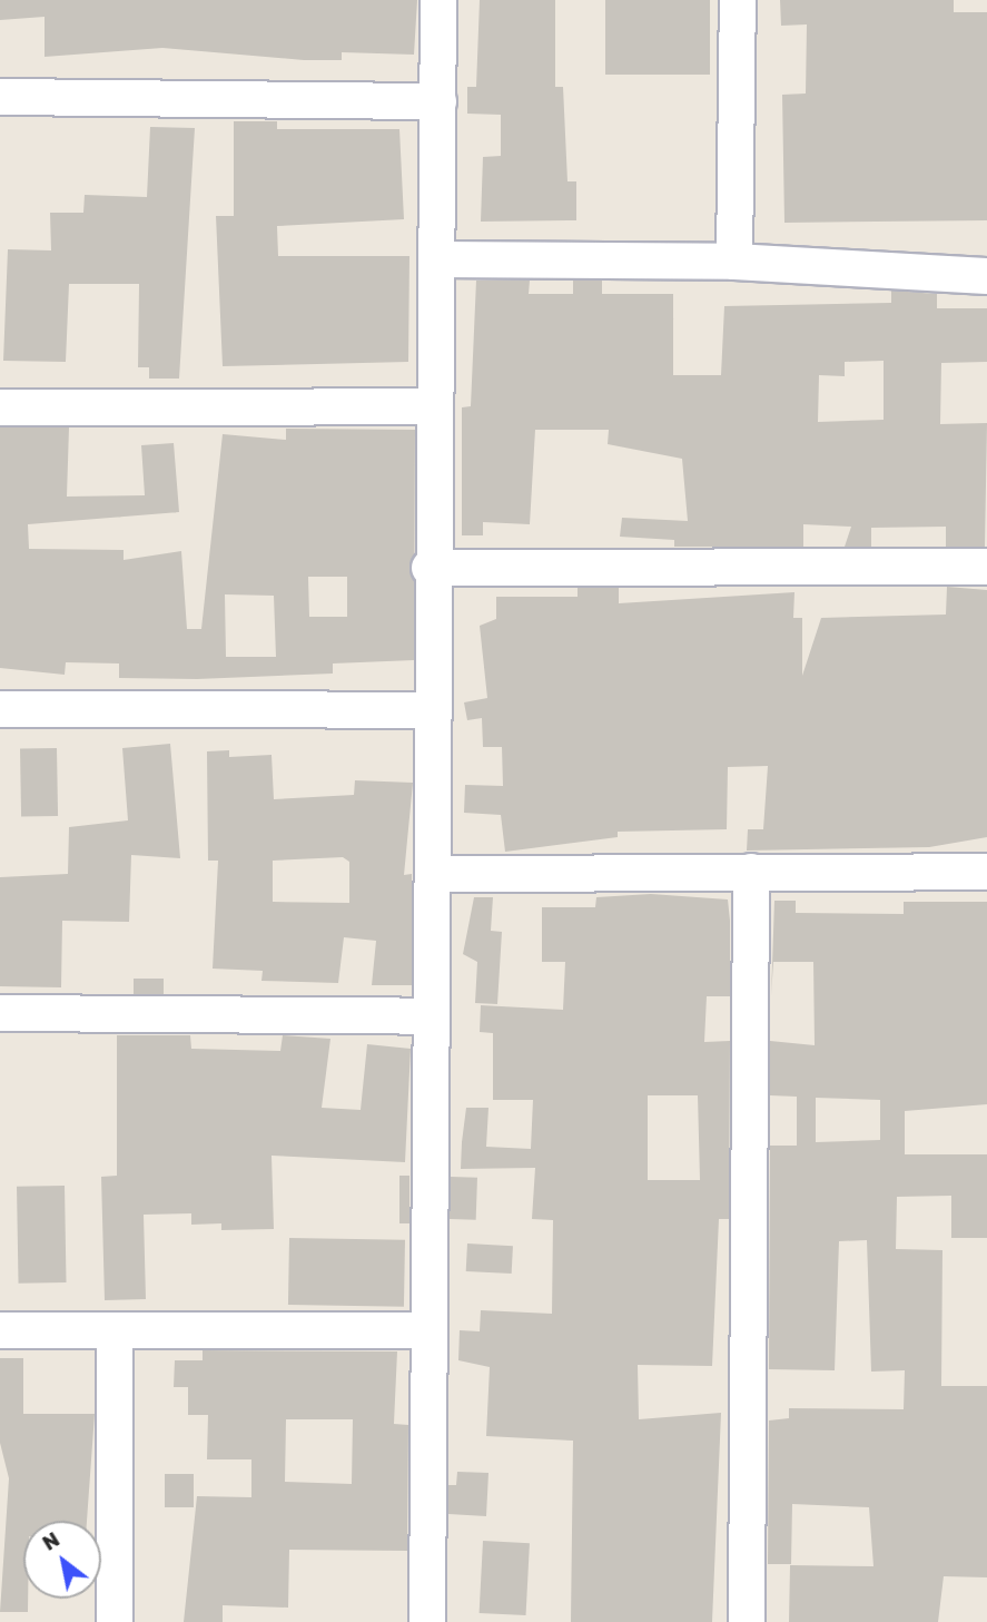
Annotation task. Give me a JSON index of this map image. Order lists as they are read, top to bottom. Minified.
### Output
{"north":"top left"}
